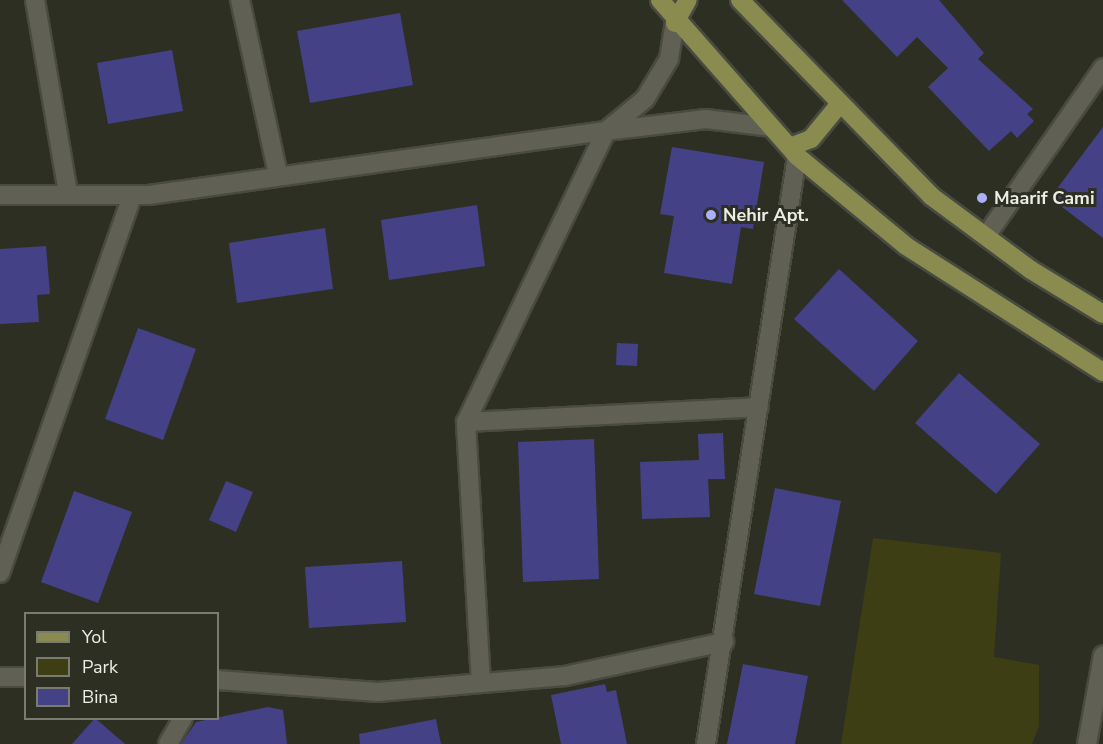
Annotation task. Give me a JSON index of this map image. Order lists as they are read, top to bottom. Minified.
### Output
{"places":["Maarif Cami","Nehir Apt."],"legend":["Yol","Park","Bina"]}
